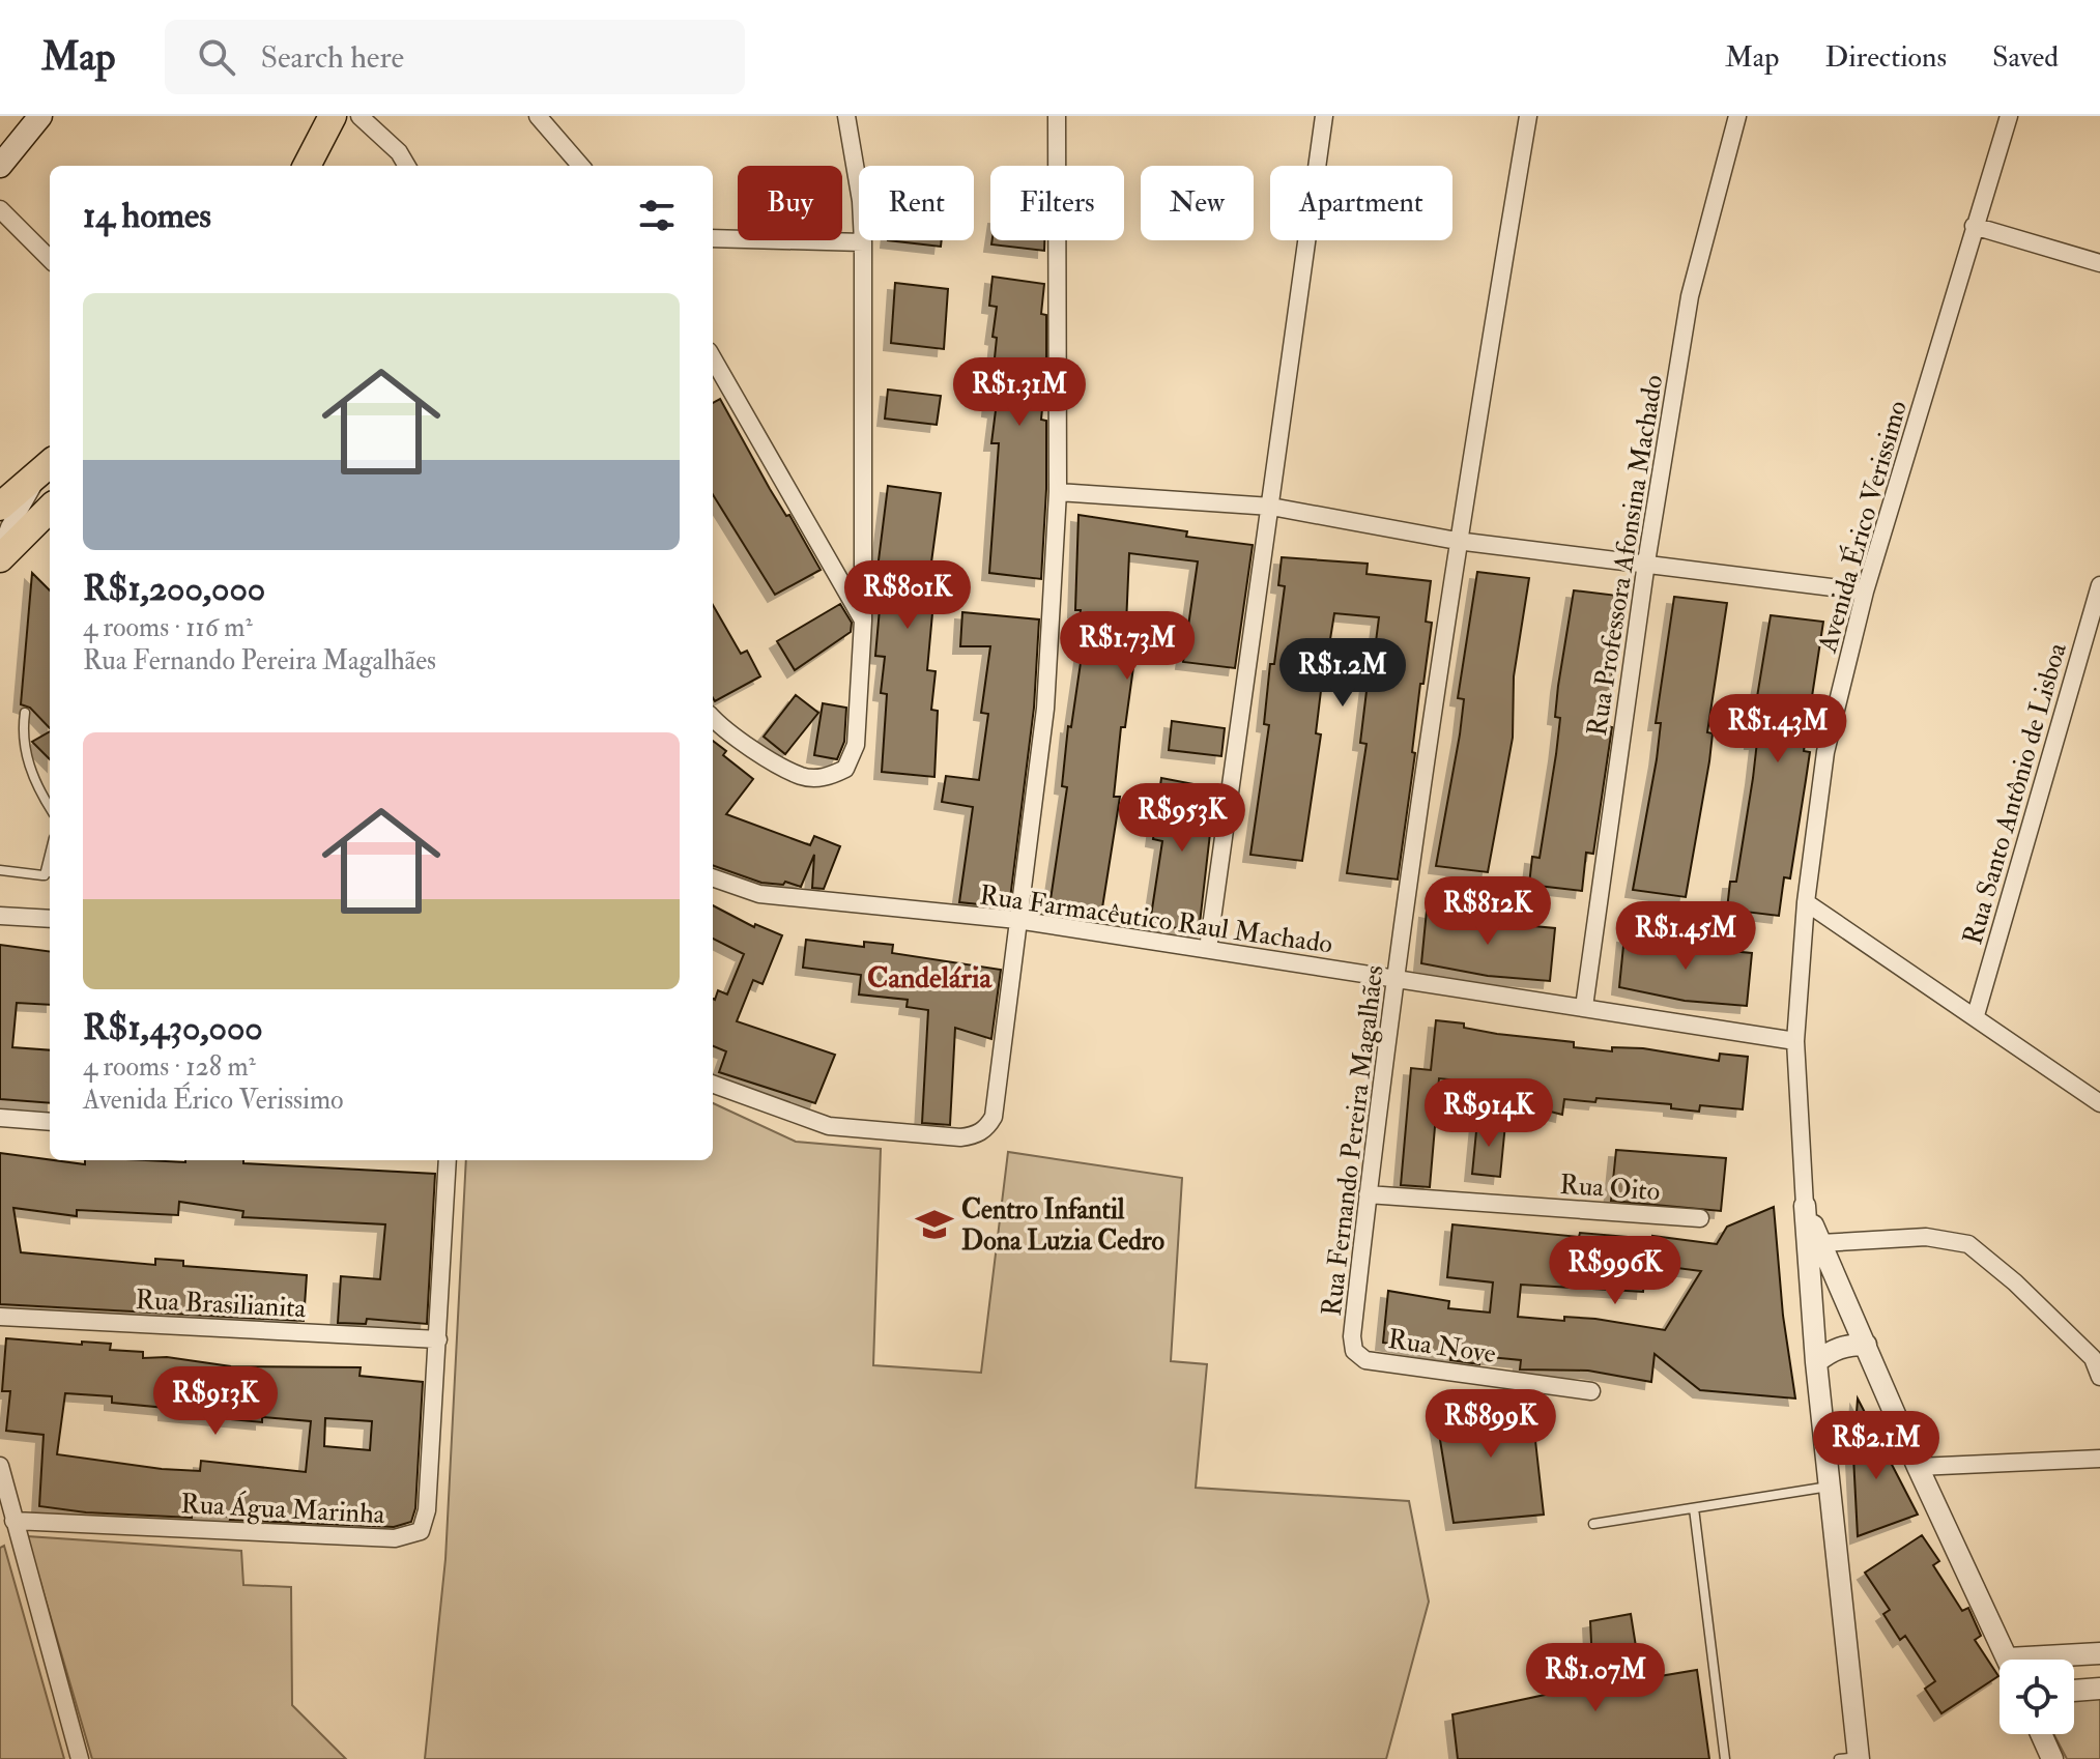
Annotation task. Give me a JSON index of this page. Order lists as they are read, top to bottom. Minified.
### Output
{"streets":{"street":["Avenida Érico Verissimo","Rua Professora Afonsina Machado","Rua Santo Antônio de Lisboa","Rua Farmacêutico Raul Machado","Rua Fernando Pereira Magalhães","Rua Oito","Rua Brasilianita","Rua Nove","Rua Água Marinha"]},"crossings":[["Avenida Érico Verissimo","Rua Farmacêutico Raul Machado"],["Rua Professora Afonsina Machado","Rua Farmacêutico Raul Machado"],["Rua Farmacêutico Raul Machado","Rua Fernando Pereira Magalhães"],["Rua Fernando Pereira Magalhães","Rua Oito"],["Rua Fernando Pereira Magalhães","Rua Nove"],["Rua Brasilianita","Rua Água Marinha"]],"districts":["Candelária"],"places":{"school or university":["Centro Infantil Dona Luzia Cedro"]},"page":{"header":"Map","search":"Search here","nav":["Map","Directions","Saved"],"chip":["Buy","Rent","Filters","New","Apartment"],"heading":"14 homes","list":[{"name":"R$1,200,000","note":"4 rooms · 116 m² · Rua Fernando Pereira Magalhães"},{"name":"R$1,430,000","note":"4 rooms · 128 m² · Avenida Érico Verissimo"}],"price":["R$1.31M","R$801K","R$1.73M","R$1.2M","R$1.43M","R$953K","R$812K","R$1.45M","R$914K","R$996K","R$913K","R$899K","R$2.1M","R$1.07M"]}}
